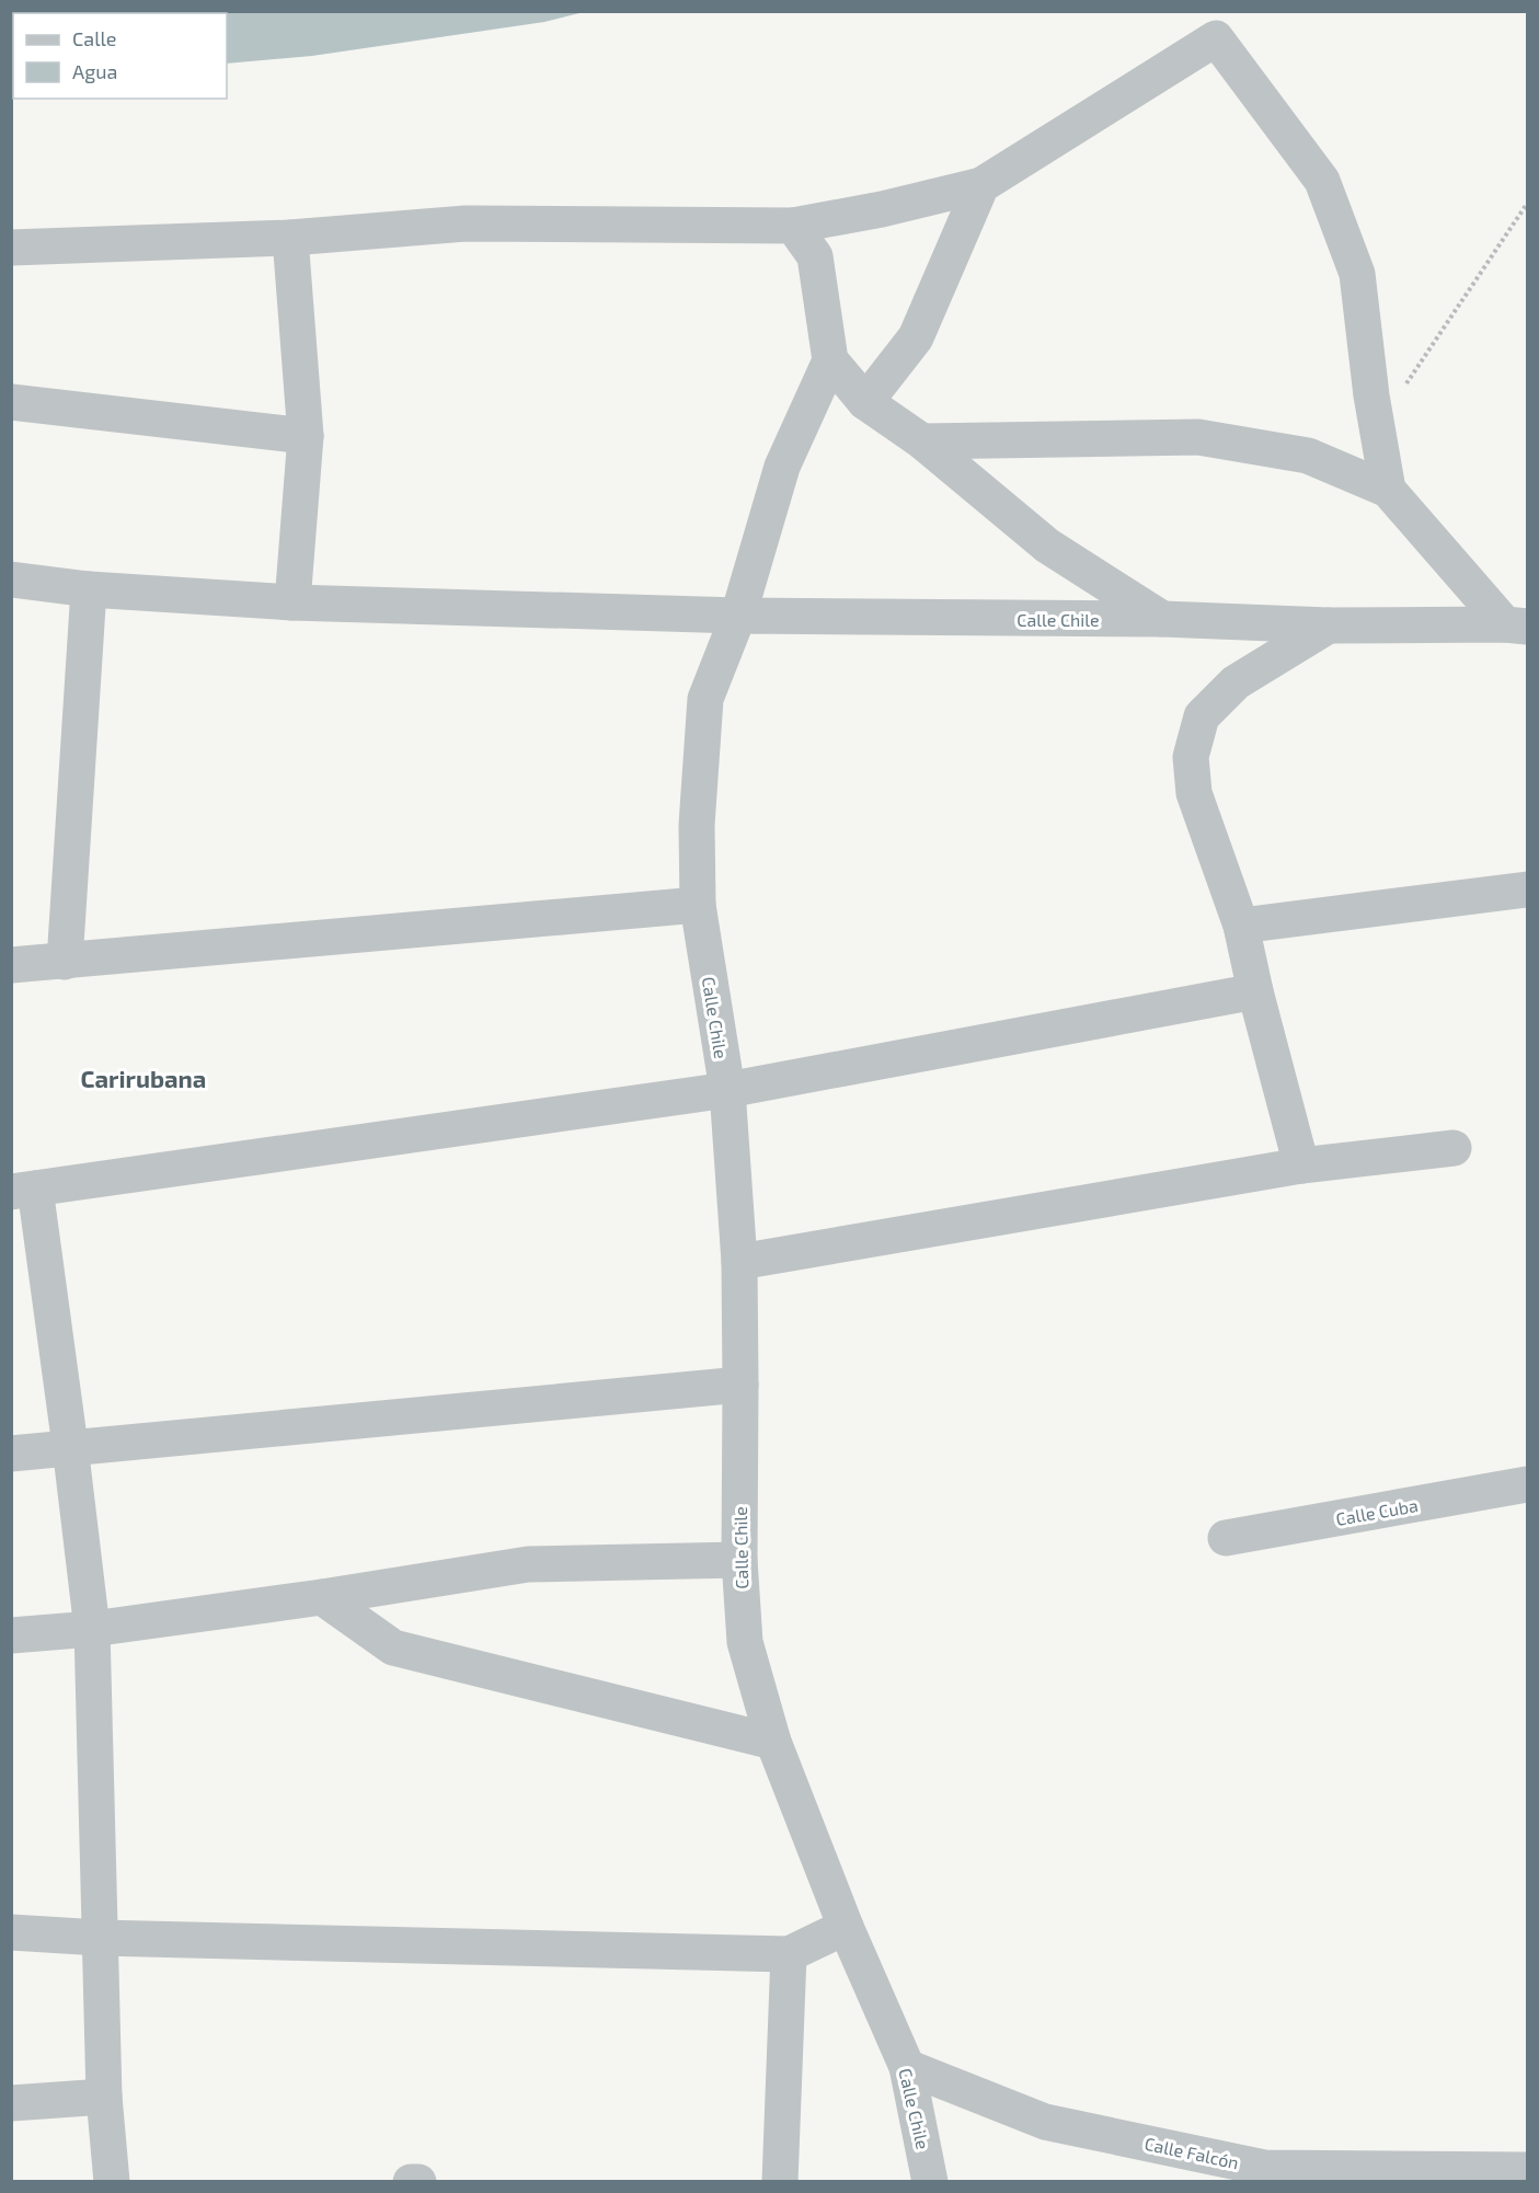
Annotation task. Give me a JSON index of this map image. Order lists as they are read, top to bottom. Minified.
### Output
{"streets":{"street":["Calle Chile","Calle Cuba","Calle Falcón"]},"crossings":[["Calle Chile","Calle Falcón"]],"districts":["Carirubana"],"legend":["Calle","Agua"]}
